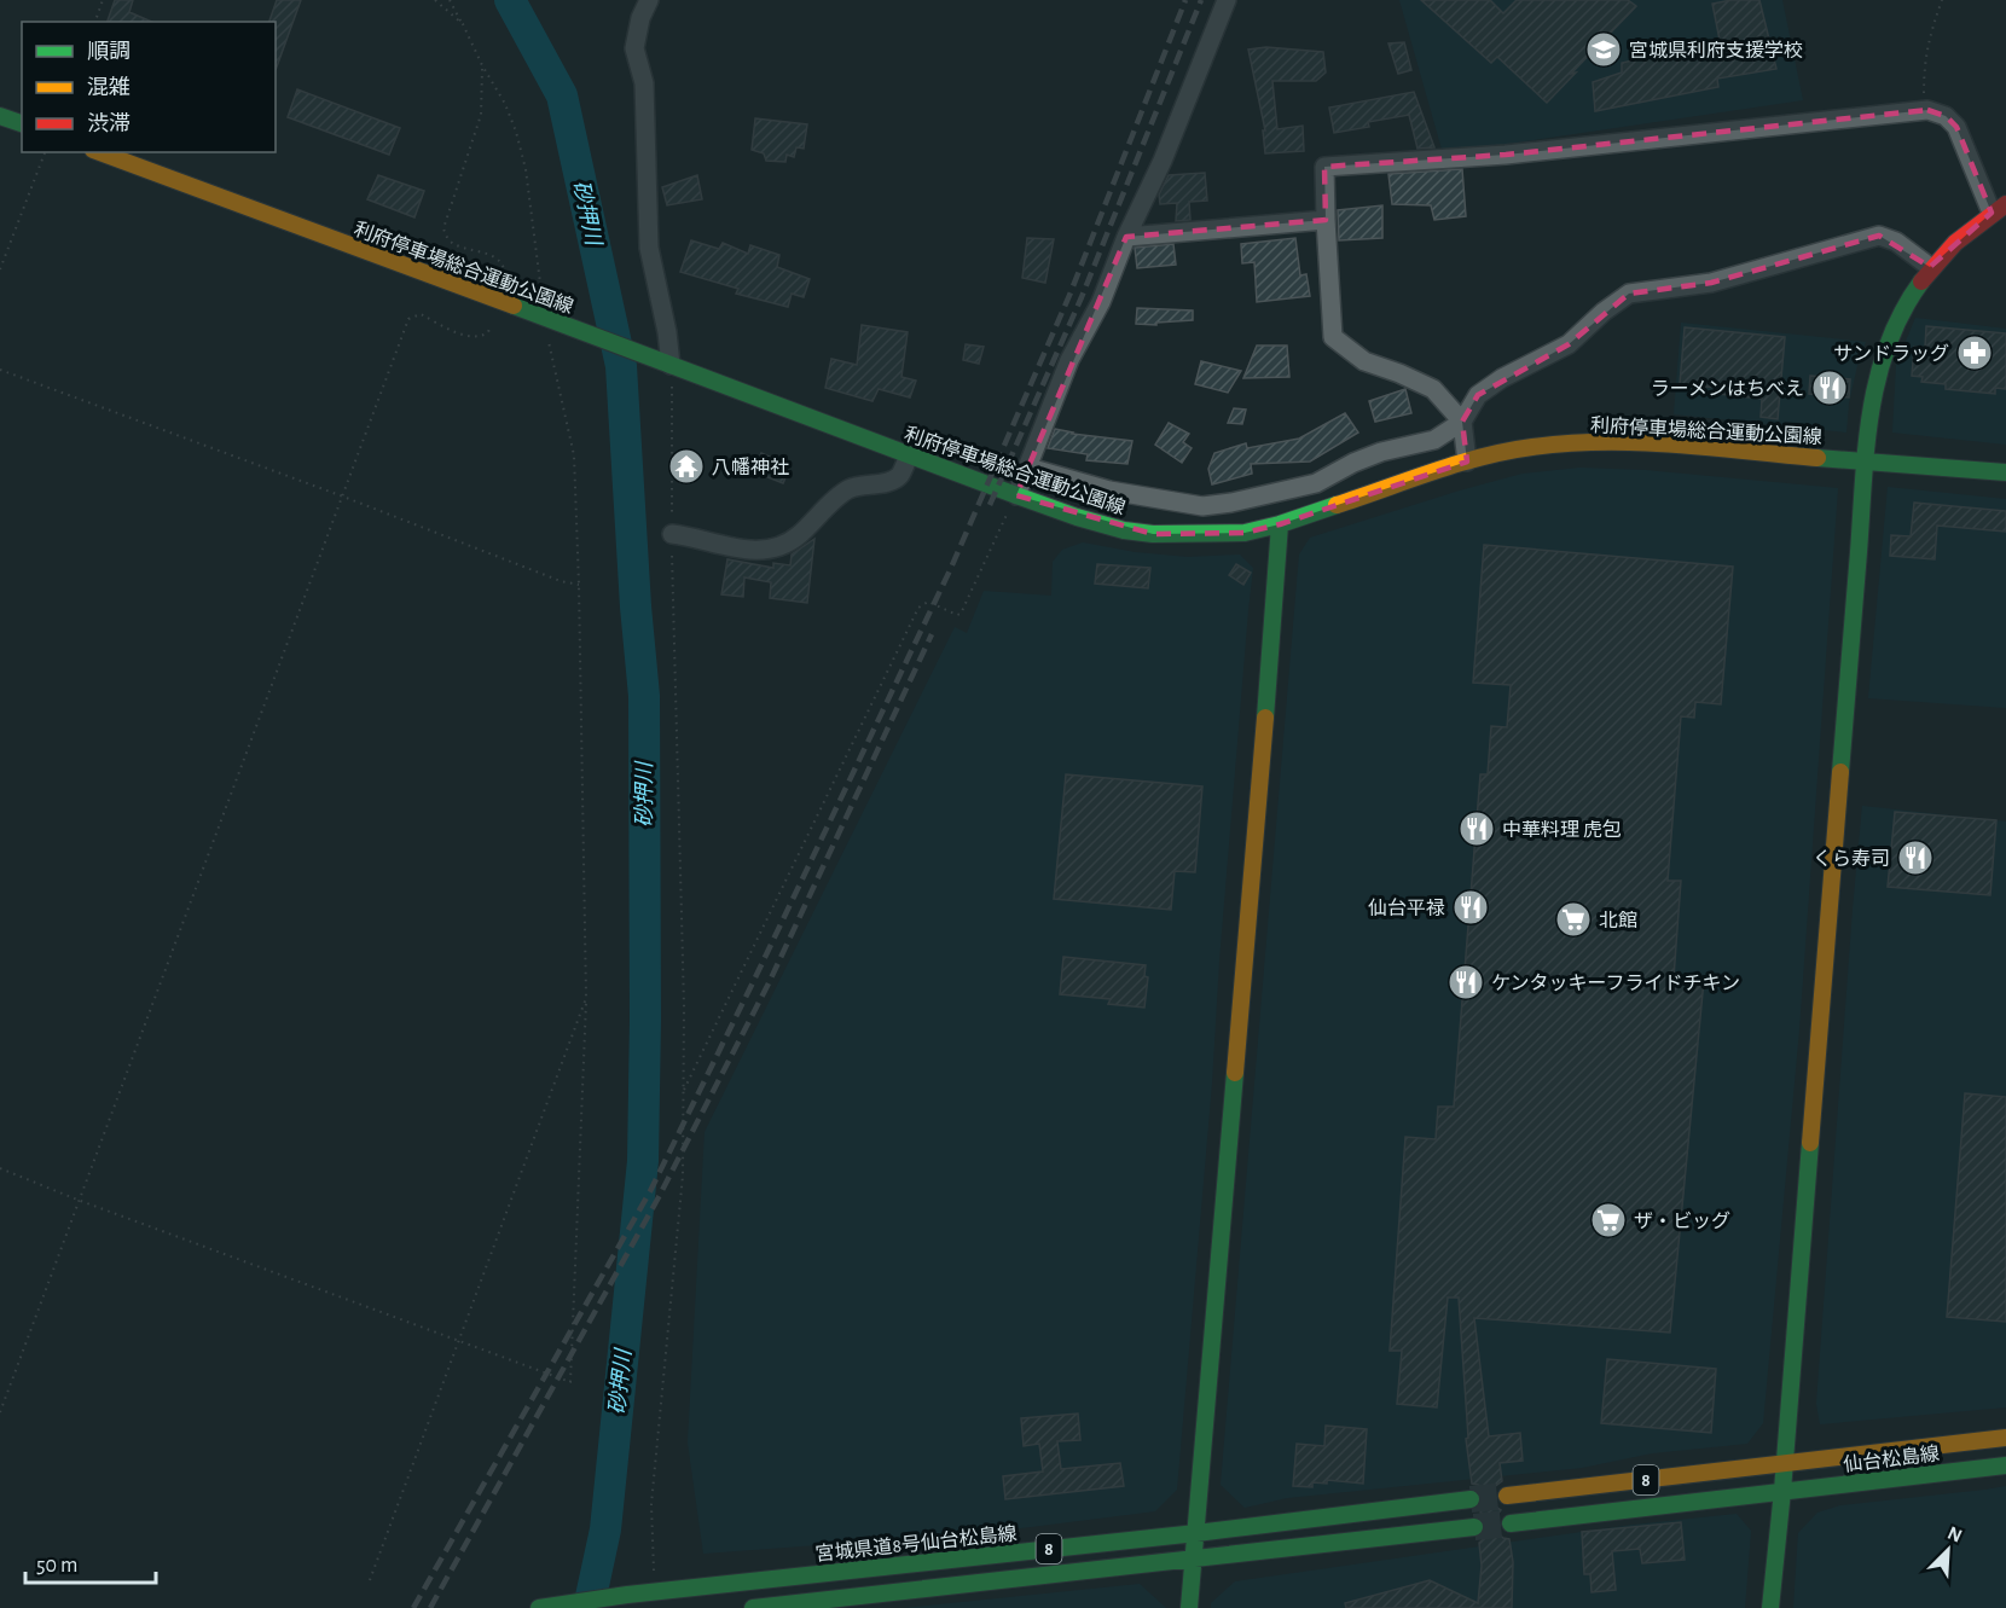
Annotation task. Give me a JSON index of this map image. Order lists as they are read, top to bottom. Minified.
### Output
{"streets":{"main road":["利府停車場総合運動公園線","仙台松島線","8","宮城県道8号仙台松島線"]},"crossings":[["仙台松島線","8"]],"water":["砂押川"],"places":{"school or university":["宮城県利府支援学校"],"pharmacy":["サンドラッグ"],"restaurant":["ラーメンはちべえ","中華料理 虎包","くら寿司","仙台平禄","ケンタッキーフライドチキン"],"temple":["八幡神社"],"supermarket":["北館","ザ・ビッグ"]},"legend":["順調","混雑","渋滞"],"scale_bar":"50 m","north":"top right"}
